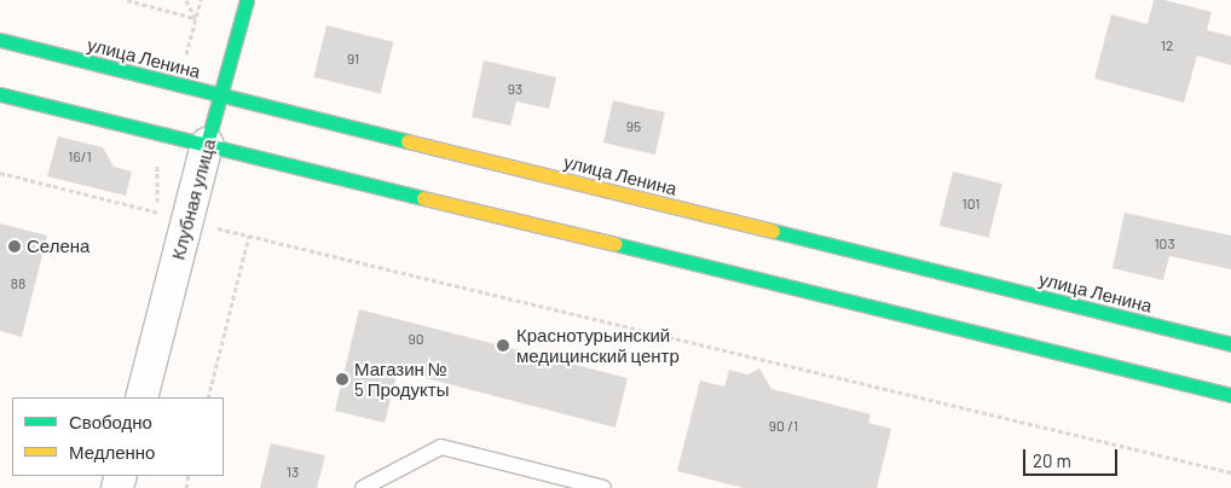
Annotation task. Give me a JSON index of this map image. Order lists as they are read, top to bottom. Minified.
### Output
{"streets":{"main road":["улица Ленина","Клубная улица"]},"crossings":[["улица Ленина","Клубная улица"]],"places":["Селена","Краснотурьинский медицинский центр","Магазин № 5 Продукты"],"house_numbers":["12","91","93","95","16/1","101","103","88","90","90 /1","13"],"legend":["Свободно","Медленно"],"scale_bar":"20 m"}
